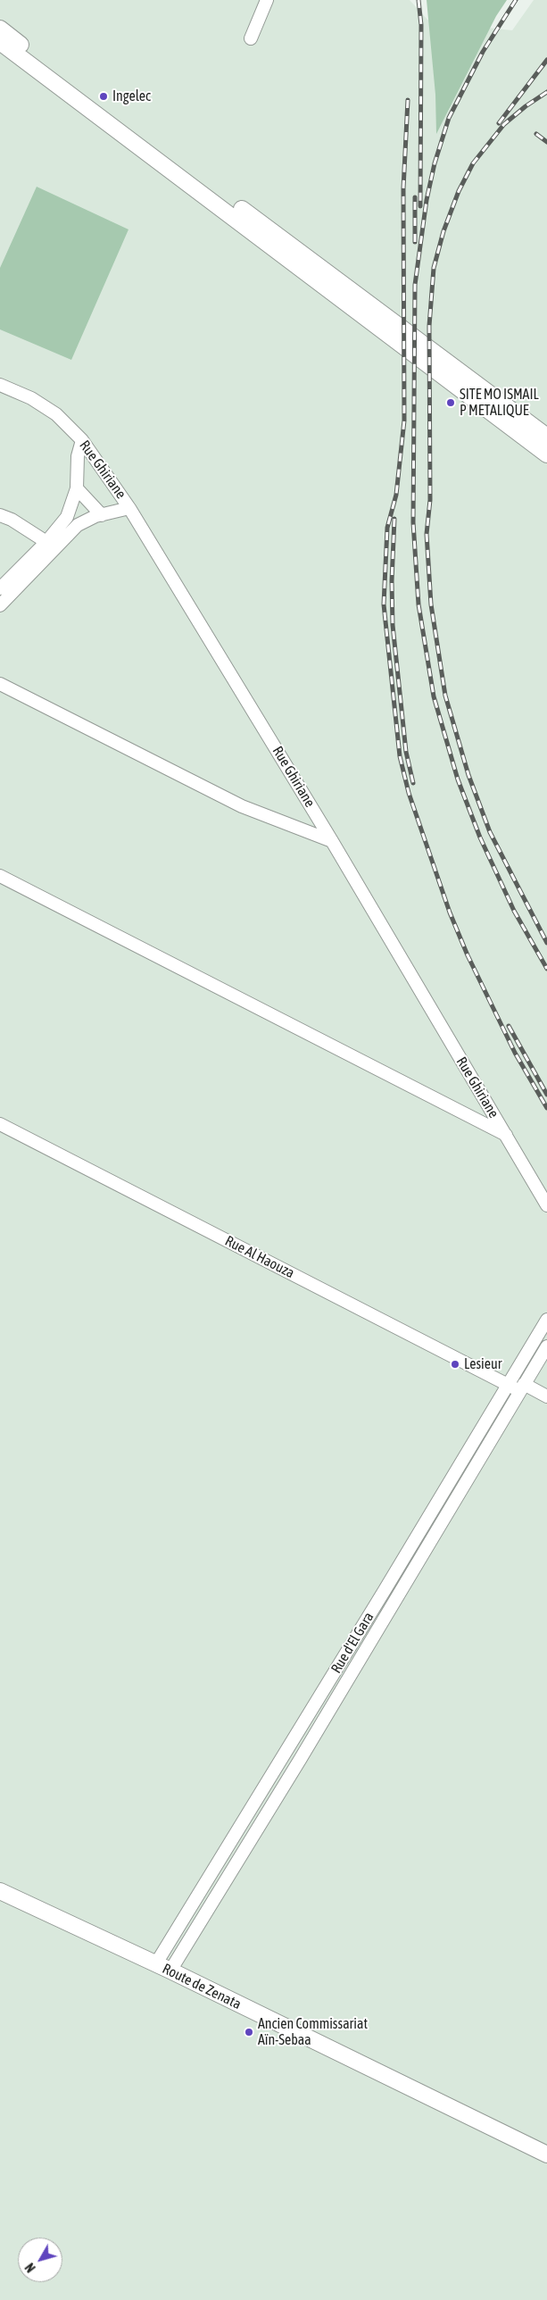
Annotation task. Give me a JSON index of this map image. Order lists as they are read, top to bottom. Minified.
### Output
{"streets":{"main road":["Route de Zenata"],"street":["Rue Ghiriane","Rue Al Haouza","Rue d'El Gara"]},"crossings":[["Rue Al Haouza","Rue d'El Gara"],["Rue d'El Gara","Route de Zenata"]],"places":["Ingelec","SITE MO ISMAIL P METALIQUE","Lesieur","Ancien Commissariat Aïn-Sebaa"],"north":"bottom left"}
